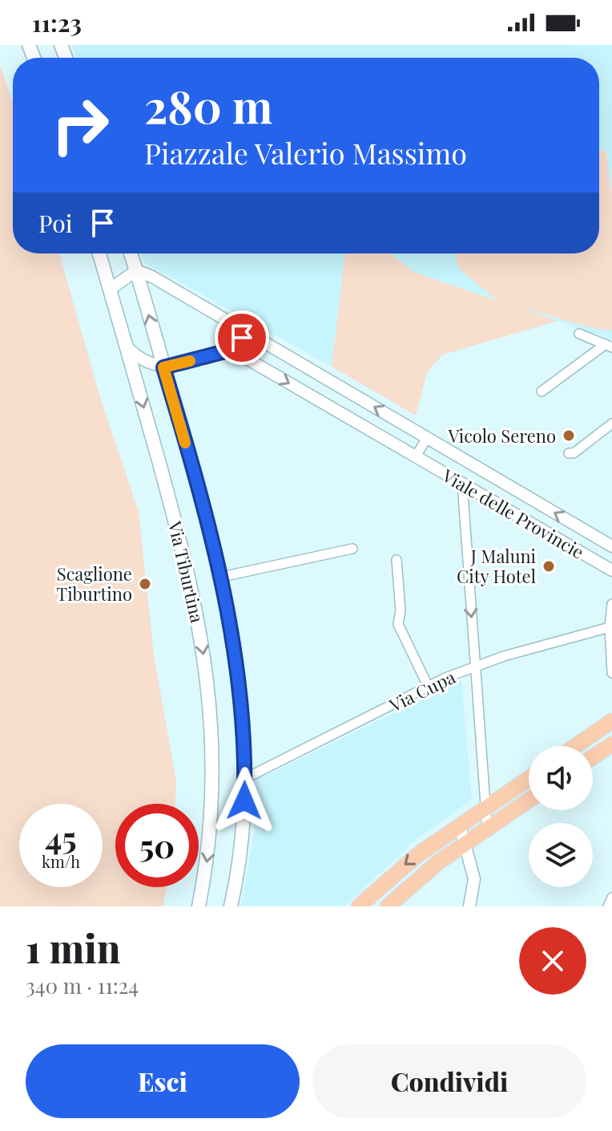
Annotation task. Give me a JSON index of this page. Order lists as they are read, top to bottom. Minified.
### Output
{"streets":{"main road":["Via Tiburtina"],"street":["Viale delle Provincie","Via Cupa"]},"crossings":[["Viale delle Provincie","Via Tiburtina"],["Via Tiburtina","Via Cupa"]],"places":["Vicolo Sereno","J Maluni City Hotel","Scaglione Tiburtino"],"page":{"status":"11:23","turn":["280 m","Piazzale Valerio Massimo"],"then":"Poi","speed":"45 km/h","limit":"50","heading":["1 min","340 m · 11:24"],"buttons":["Esci","Condividi"]}}
